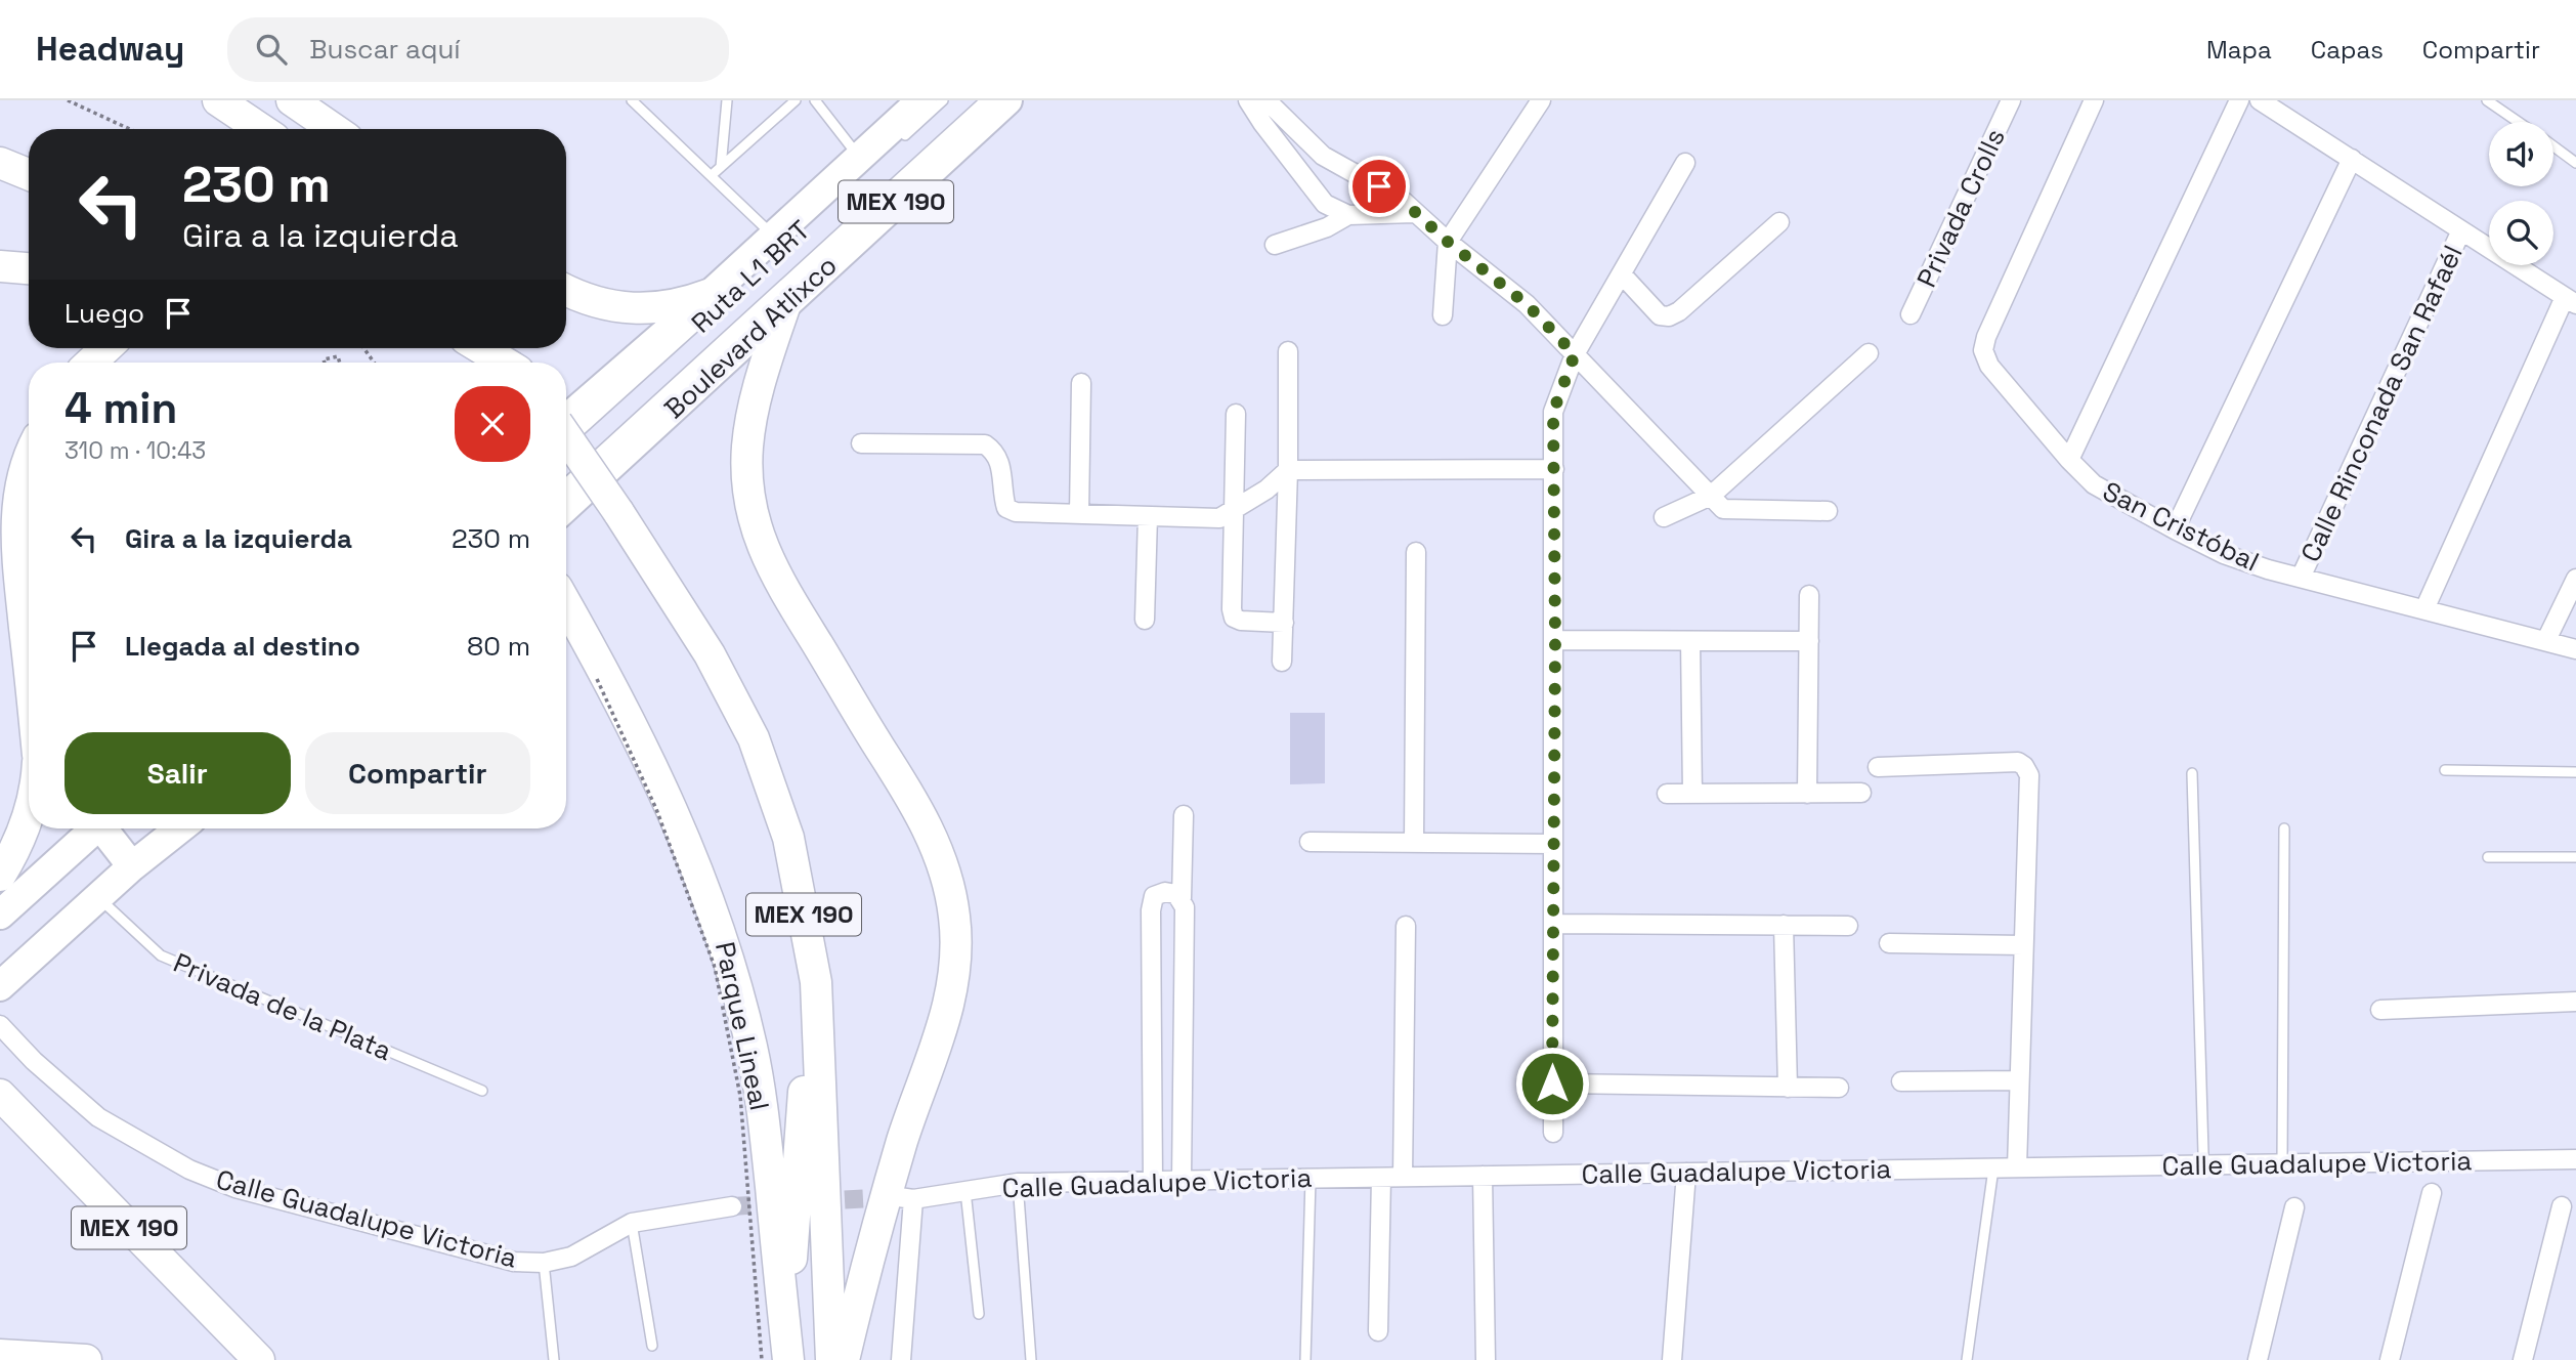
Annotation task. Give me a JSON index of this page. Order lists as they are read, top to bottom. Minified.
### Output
{"streets":{"highway":["MEX 190"],"main road":["Boulevard Atlixco"],"street":["Privada Crolls","Calle Rinconada San Rafaél","San Cristóbal","Calle Guadalupe Victoria"],"lane":["Ruta L1 BRT","Privada de la Plata"],"path":["Parque Lineal"]},"crossings":[["MEX 190","Ruta L1 BRT"],["Calle Rinconada San Rafaél","San Cristóbal"]],"page":{"header":"Headway","search":"Buscar aquí","nav":["Mapa","Capas","Compartir"],"turn":["230 m","Gira a la izquierda"],"then":"Luego","heading":["4 min","310 m · 10:43"],"list":[{"name":"Gira a la izquierda","value":"230 m"},{"name":"Llegada al destino","value":"80 m"}],"buttons":["Salir","Compartir"]}}
